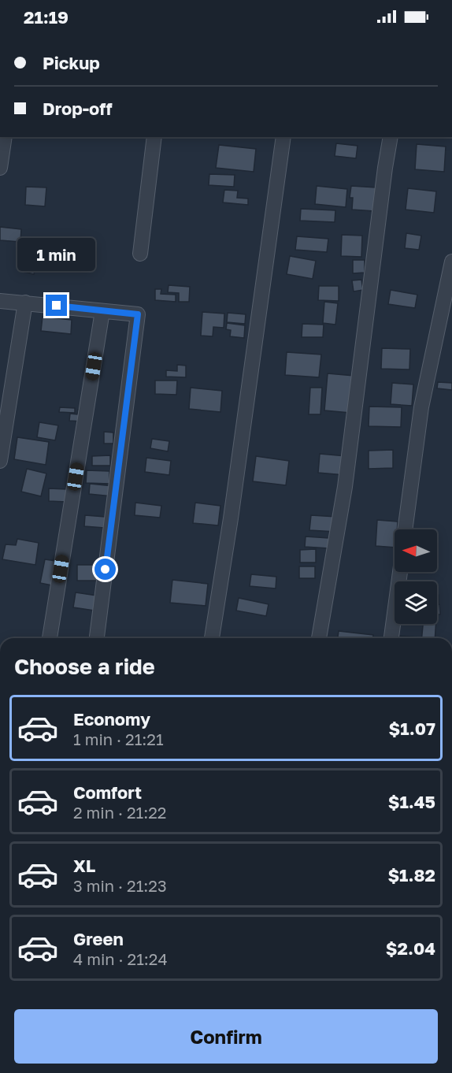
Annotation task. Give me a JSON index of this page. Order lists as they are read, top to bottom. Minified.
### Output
{"north":"left","page":{"status":"21:19","banner":["Pickup","Drop-off"],"bubble":"1 min","heading":"Choose a ride","list":[{"name":"Economy","note":"1 min · 21:21","value":"$1.07"},{"name":"Comfort","note":"2 min · 21:22","value":"$1.45"},{"name":"XL","note":"3 min · 21:23","value":"$1.82"},{"name":"Green","note":"4 min · 21:24","value":"$2.04"}],"buttons":"Confirm"}}
